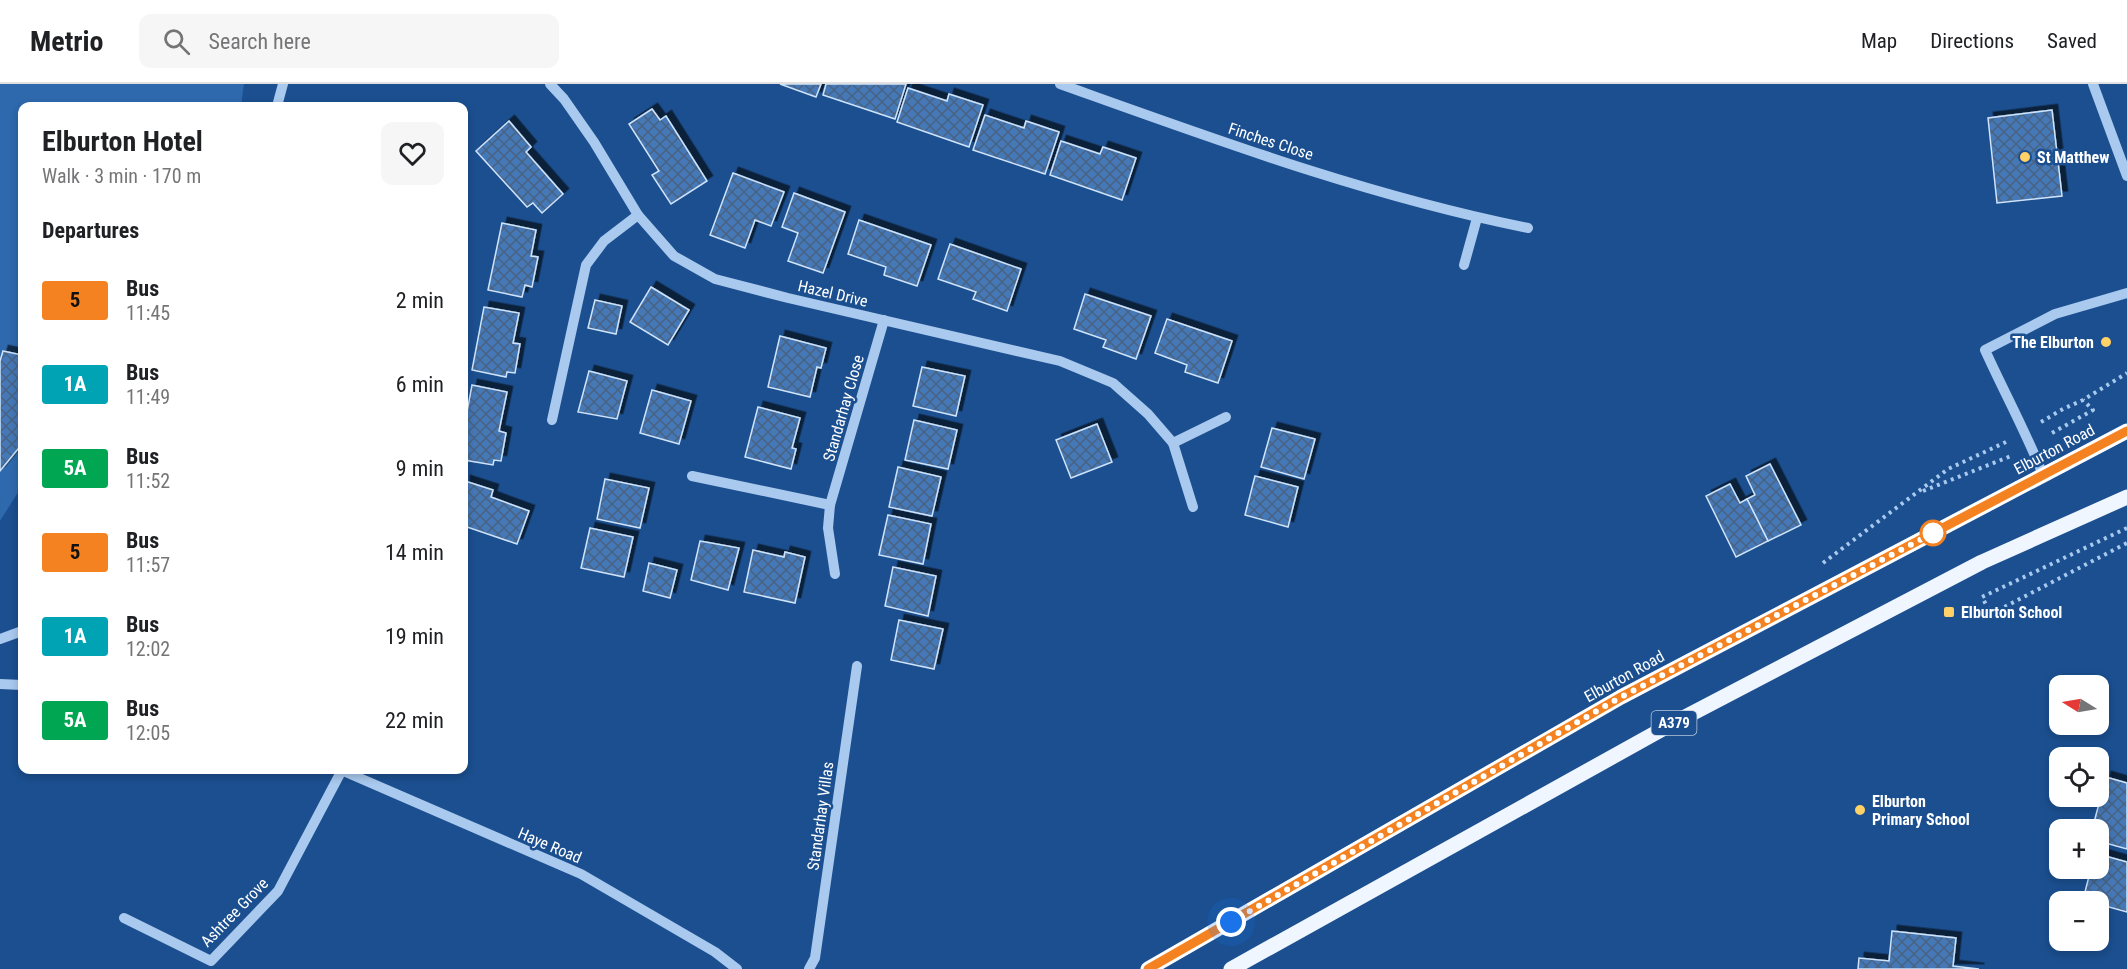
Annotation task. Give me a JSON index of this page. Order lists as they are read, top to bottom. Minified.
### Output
{"streets":{"main road":["Elburton Road","A379"],"street":["Finches Close","Hazel Drive","Standarhay Close","Standarhay Villas","Haye Road","Ashtree Grove"]},"crossings":[["Hazel Drive","Standarhay Close"]],"places":{"other":["St Matthew","The Elburton","Elburton Primary School"],"transit":["Elburton School"]},"lines":["bus line 5"],"north":"left","page":{"header":"Metrio","search":"Search here","nav":["Map","Directions","Saved"],"heading":[["Elburton Hotel","Walk · 3 min · 170 m"],"Departures"],"list":[{"mark":"5","name":"Bus","note":"11:45","value":"2 min"},{"mark":"1A","name":"Bus","note":"11:49","value":"6 min"},{"mark":"5A","name":"Bus","note":"11:52","value":"9 min"},{"mark":"5","name":"Bus","note":"11:57","value":"14 min"},{"mark":"1A","name":"Bus","note":"12:02","value":"19 min"},{"mark":"5A","name":"Bus","note":"12:05","value":"22 min"}],"map_buttons":["+","−"]}}
